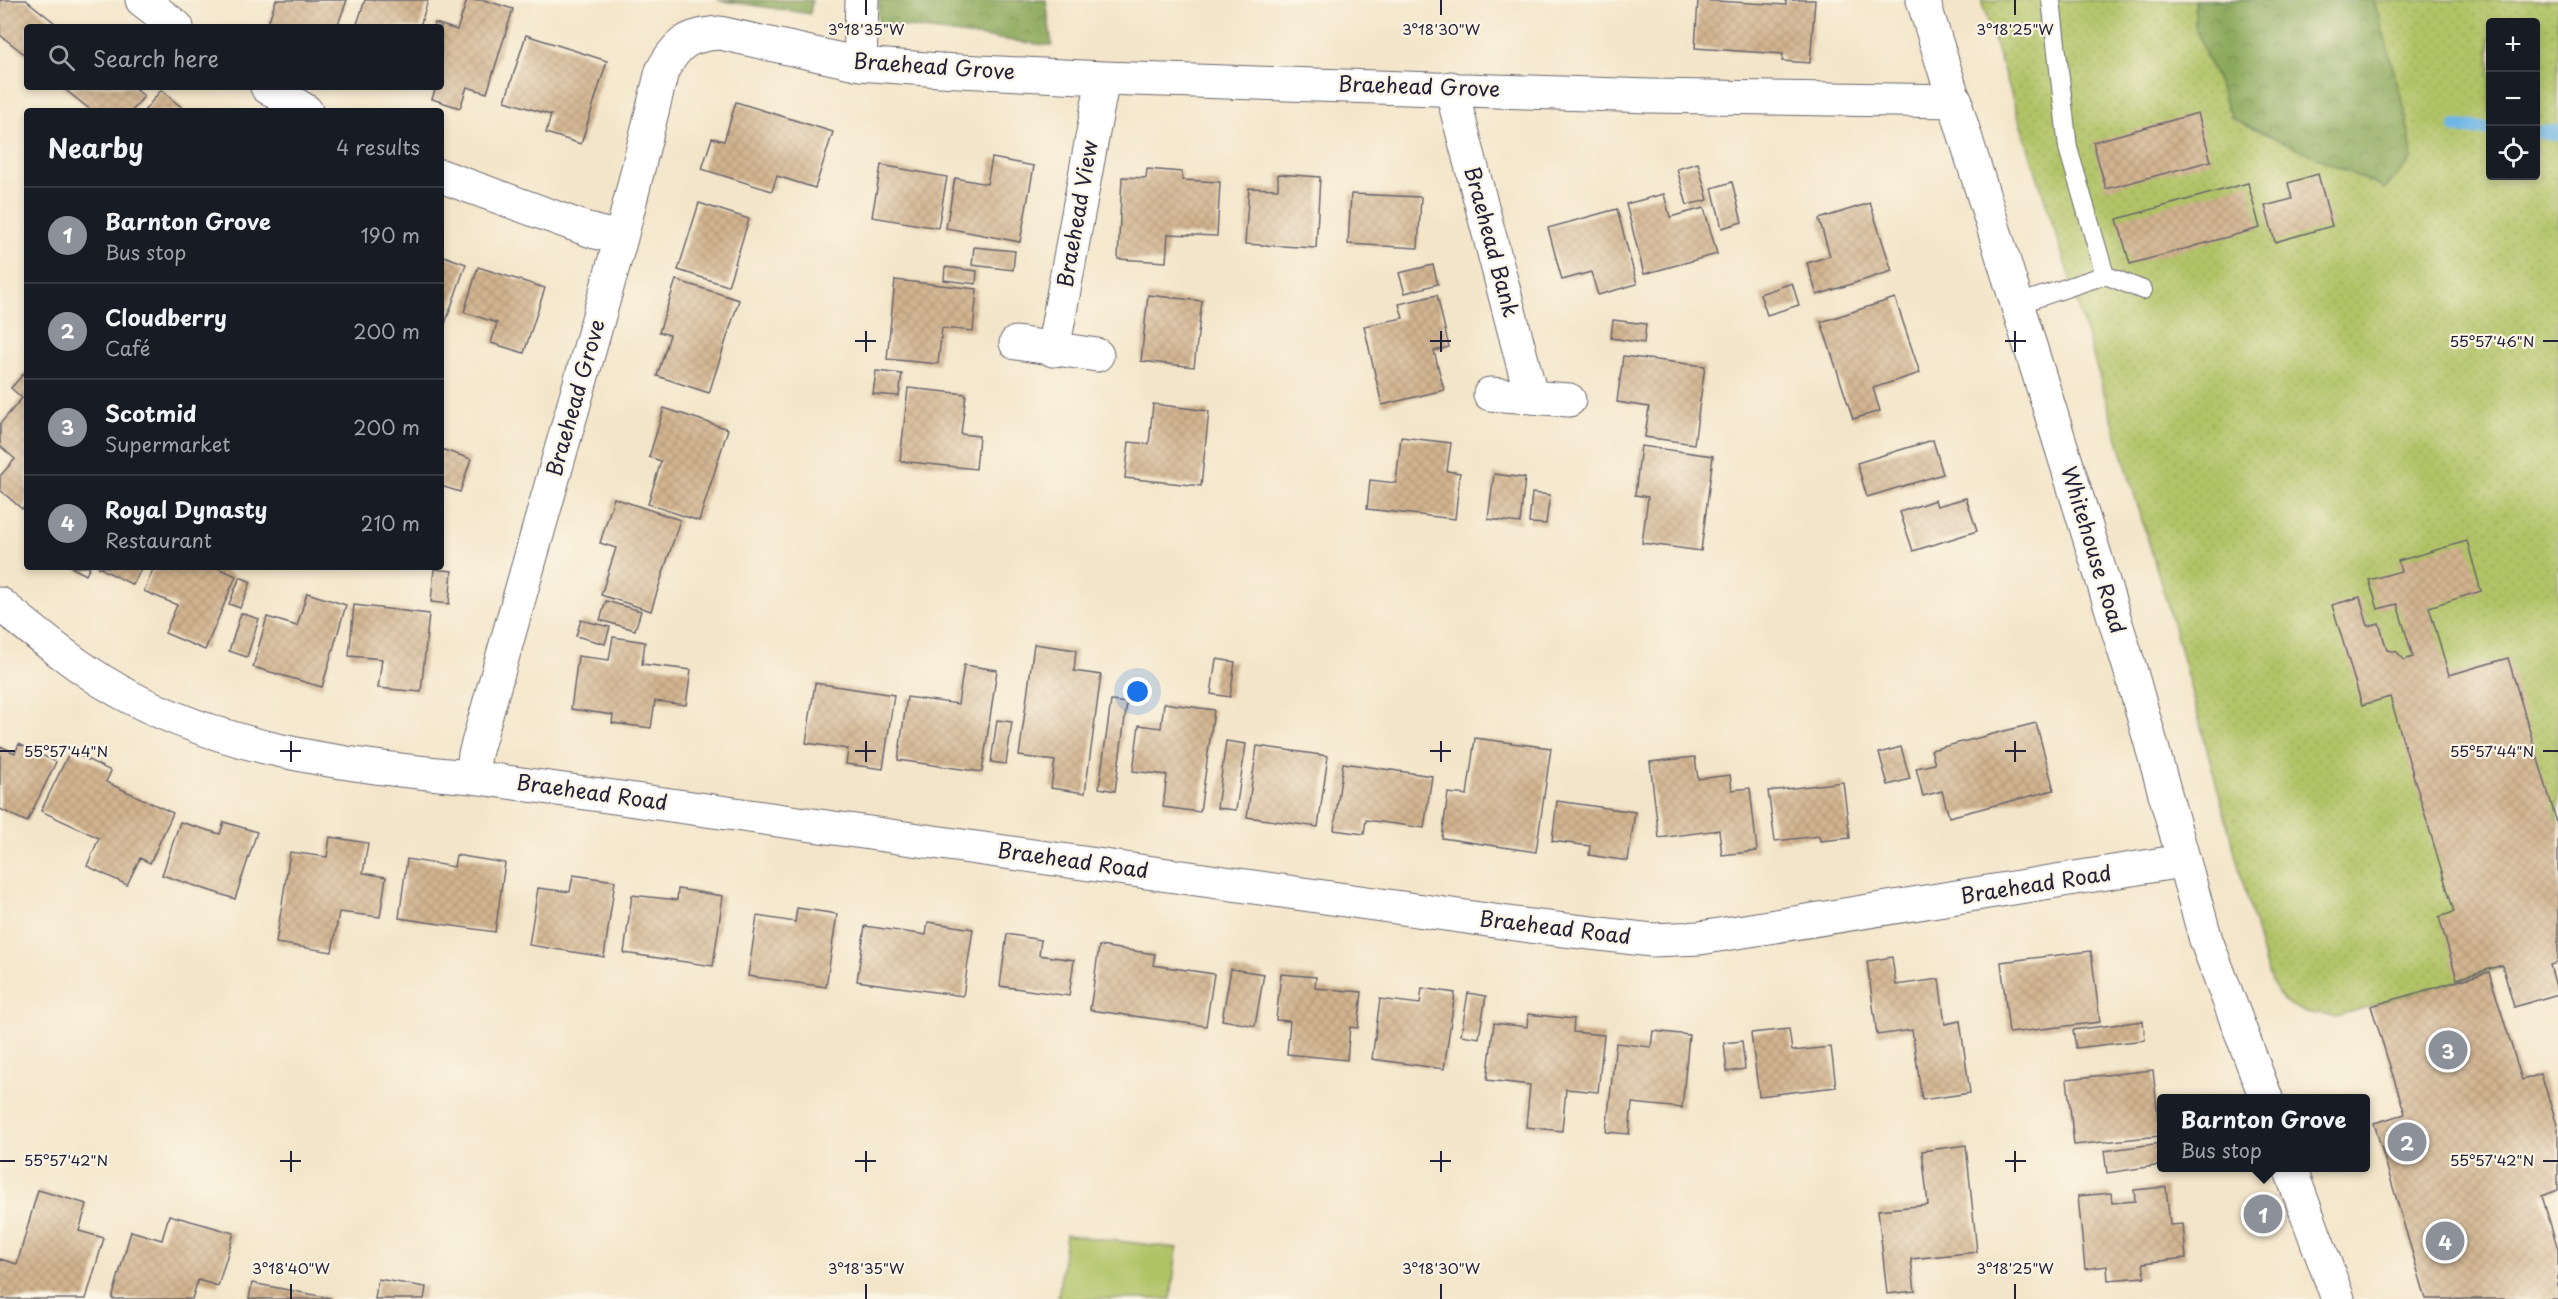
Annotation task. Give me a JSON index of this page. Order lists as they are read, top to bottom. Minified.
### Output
{"streets":{"street":["Braehead Grove","Braehead View","Braehead Bank","Whitehouse Road","Braehead Road"]},"crossings":[["Braehead Grove","Braehead View"],["Braehead Grove","Braehead Bank"],["Braehead Grove","Whitehouse Road"],["Braehead Grove","Braehead Road"],["Whitehouse Road","Braehead Road"]],"page":{"map_buttons":["+","−"],"search":"Search here","heading":["Nearby","4 results"],"list":[{"mark":"1","name":"Barnton Grove","note":"Bus stop","value":"190 m"},{"mark":"2","name":"Cloudberry","note":"Café","value":"200 m"},{"mark":"3","name":"Scotmid","note":"Supermarket","value":"200 m"},{"mark":"4","name":"Royal Dynasty","note":"Restaurant","value":"210 m"}],"pins":["3","2","1","4"],"popup":["Barnton Grove","Bus stop"]},"coordinates":["3°18'35\"W","3°18'30\"W","3°18'25\"W","55°57'46\"N","55°57'44\"N","55°57'42\"N","3°18'40\"W"]}
